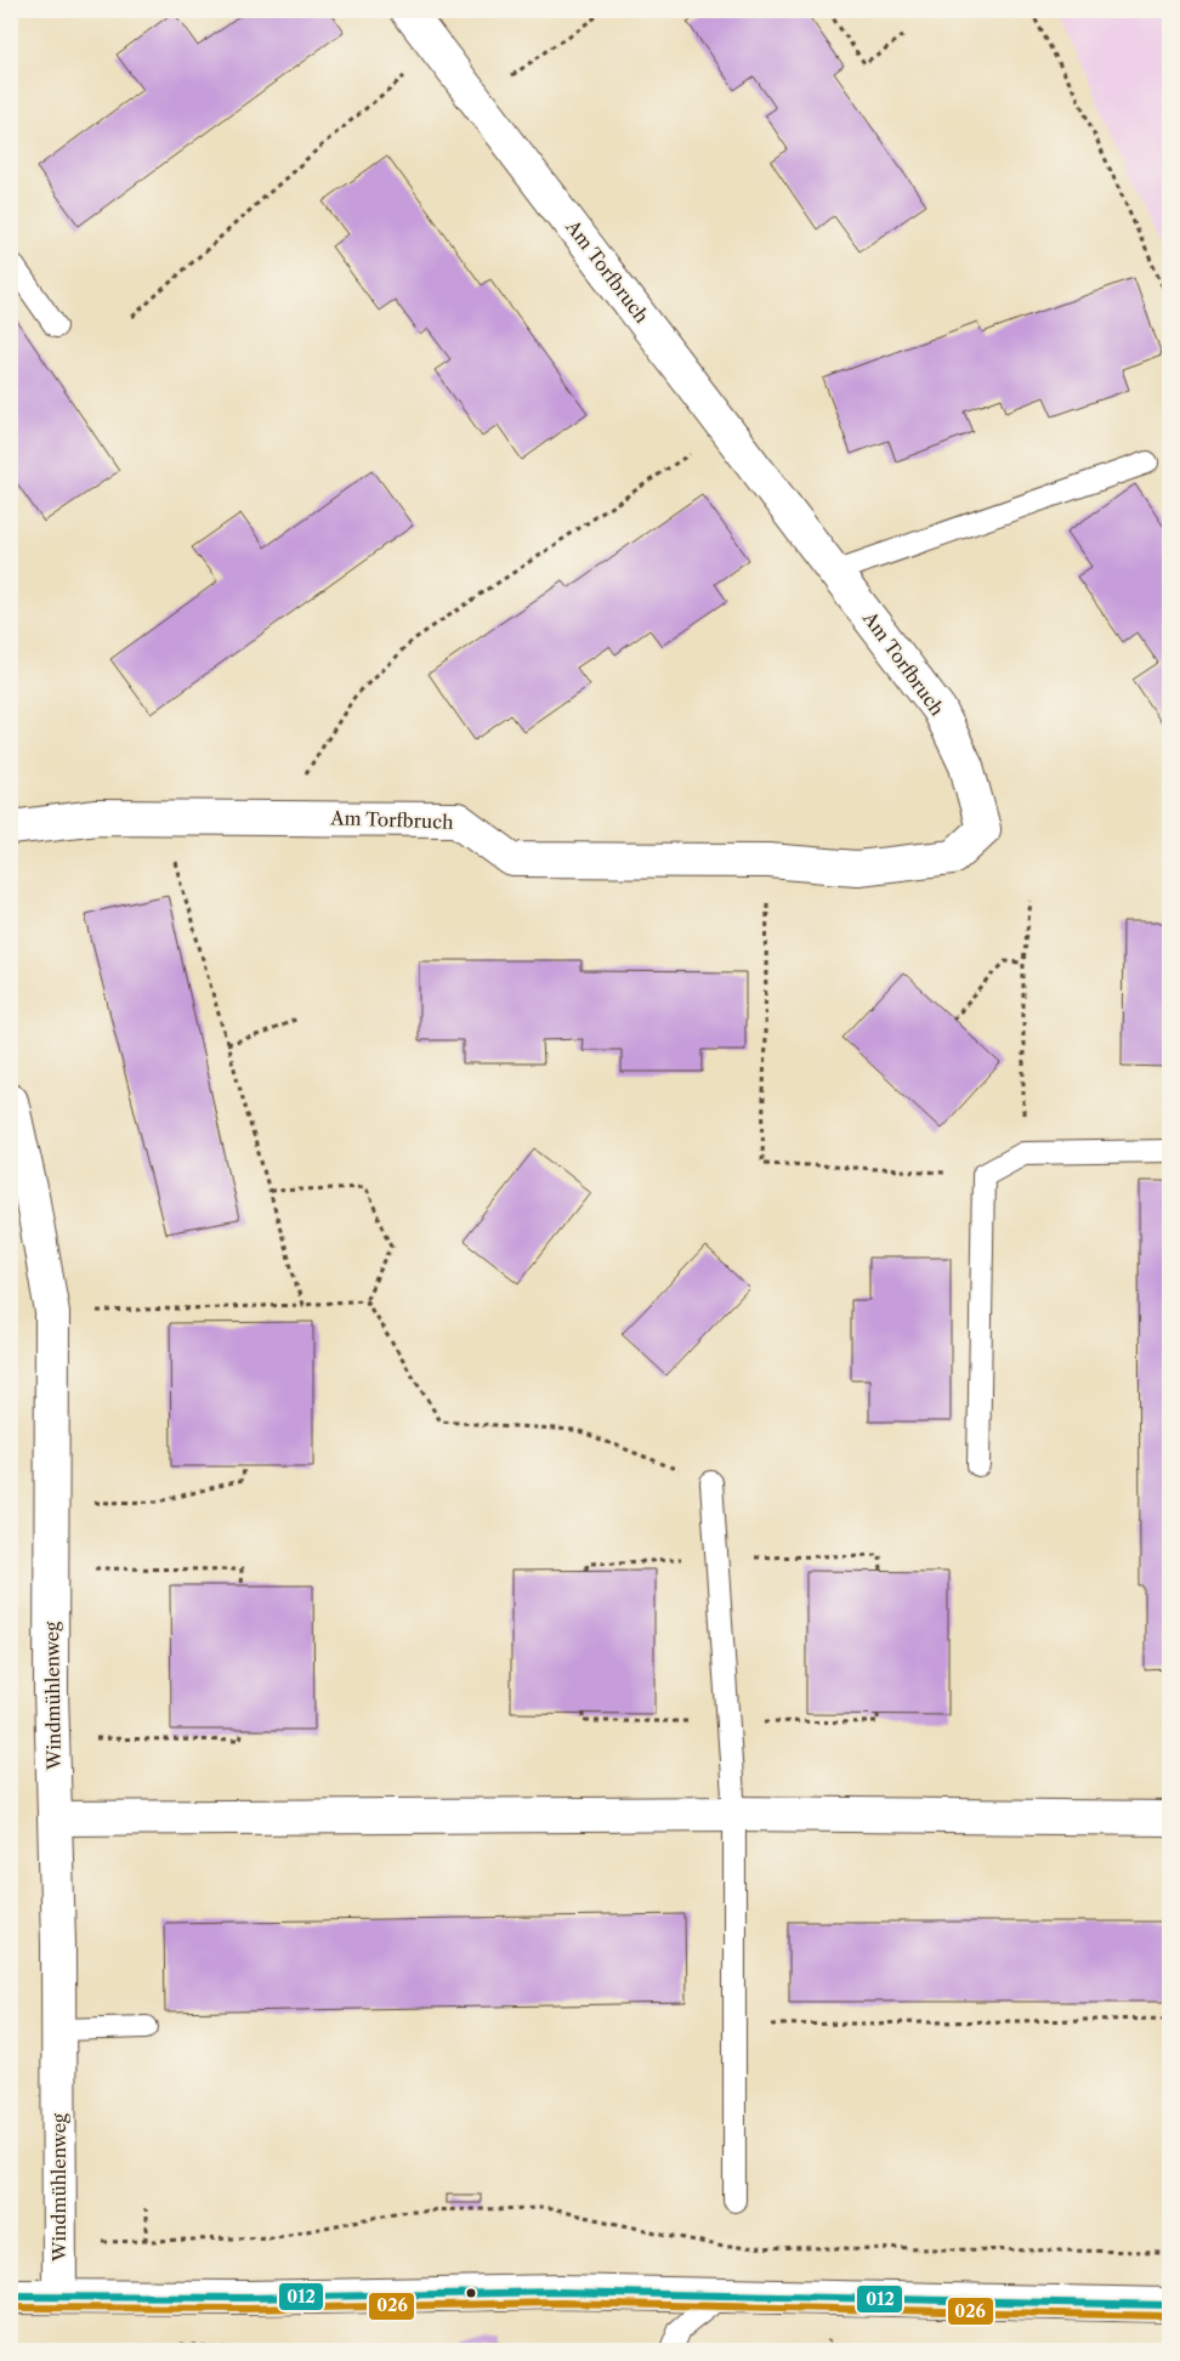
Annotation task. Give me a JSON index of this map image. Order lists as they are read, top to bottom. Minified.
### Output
{"streets":{"street":["Am Torfbruch","Windmühlenweg"]},"lines":["transit line 012","transit line 026"]}
